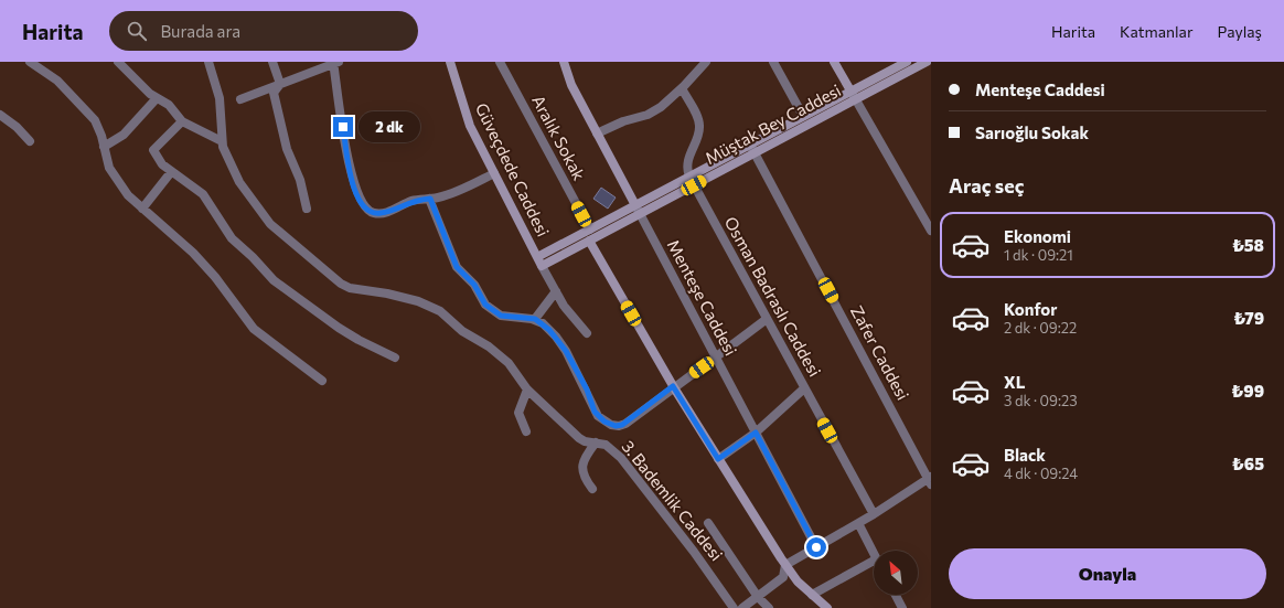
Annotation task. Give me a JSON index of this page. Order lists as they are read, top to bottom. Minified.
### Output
{"streets":{"street":["Müştak Bey Caddesi","Aralık Sokak","Güveçdede Caddesi","Osman Badraslı Caddesi","Menteşe Caddesi","Zafer Caddesi","3. Bademlik Caddesi"]},"crossings":[["Müştak Bey Caddesi","Aralık Sokak"],["Müştak Bey Caddesi","Güveçdede Caddesi"],["Müştak Bey Caddesi","Osman Badraslı Caddesi"],["Müştak Bey Caddesi","Menteşe Caddesi"],["Müştak Bey Caddesi","Zafer Caddesi"]],"north":"top left","page":{"header":"Harita","search":"Burada ara","nav":["Harita","Katmanlar","Paylaş"],"banner":["Menteşe Caddesi","Sarıoğlu Sokak"],"bubble":"2 dk","heading":"Araç seç","list":[{"name":"Ekonomi","note":"1 dk · 09:21","value":"₺58"},{"name":"Konfor","note":"2 dk · 09:22","value":"₺79"},{"name":"XL","note":"3 dk · 09:23","value":"₺99"},{"name":"Black","note":"4 dk · 09:24","value":"₺65"}],"buttons":"Onayla"}}
